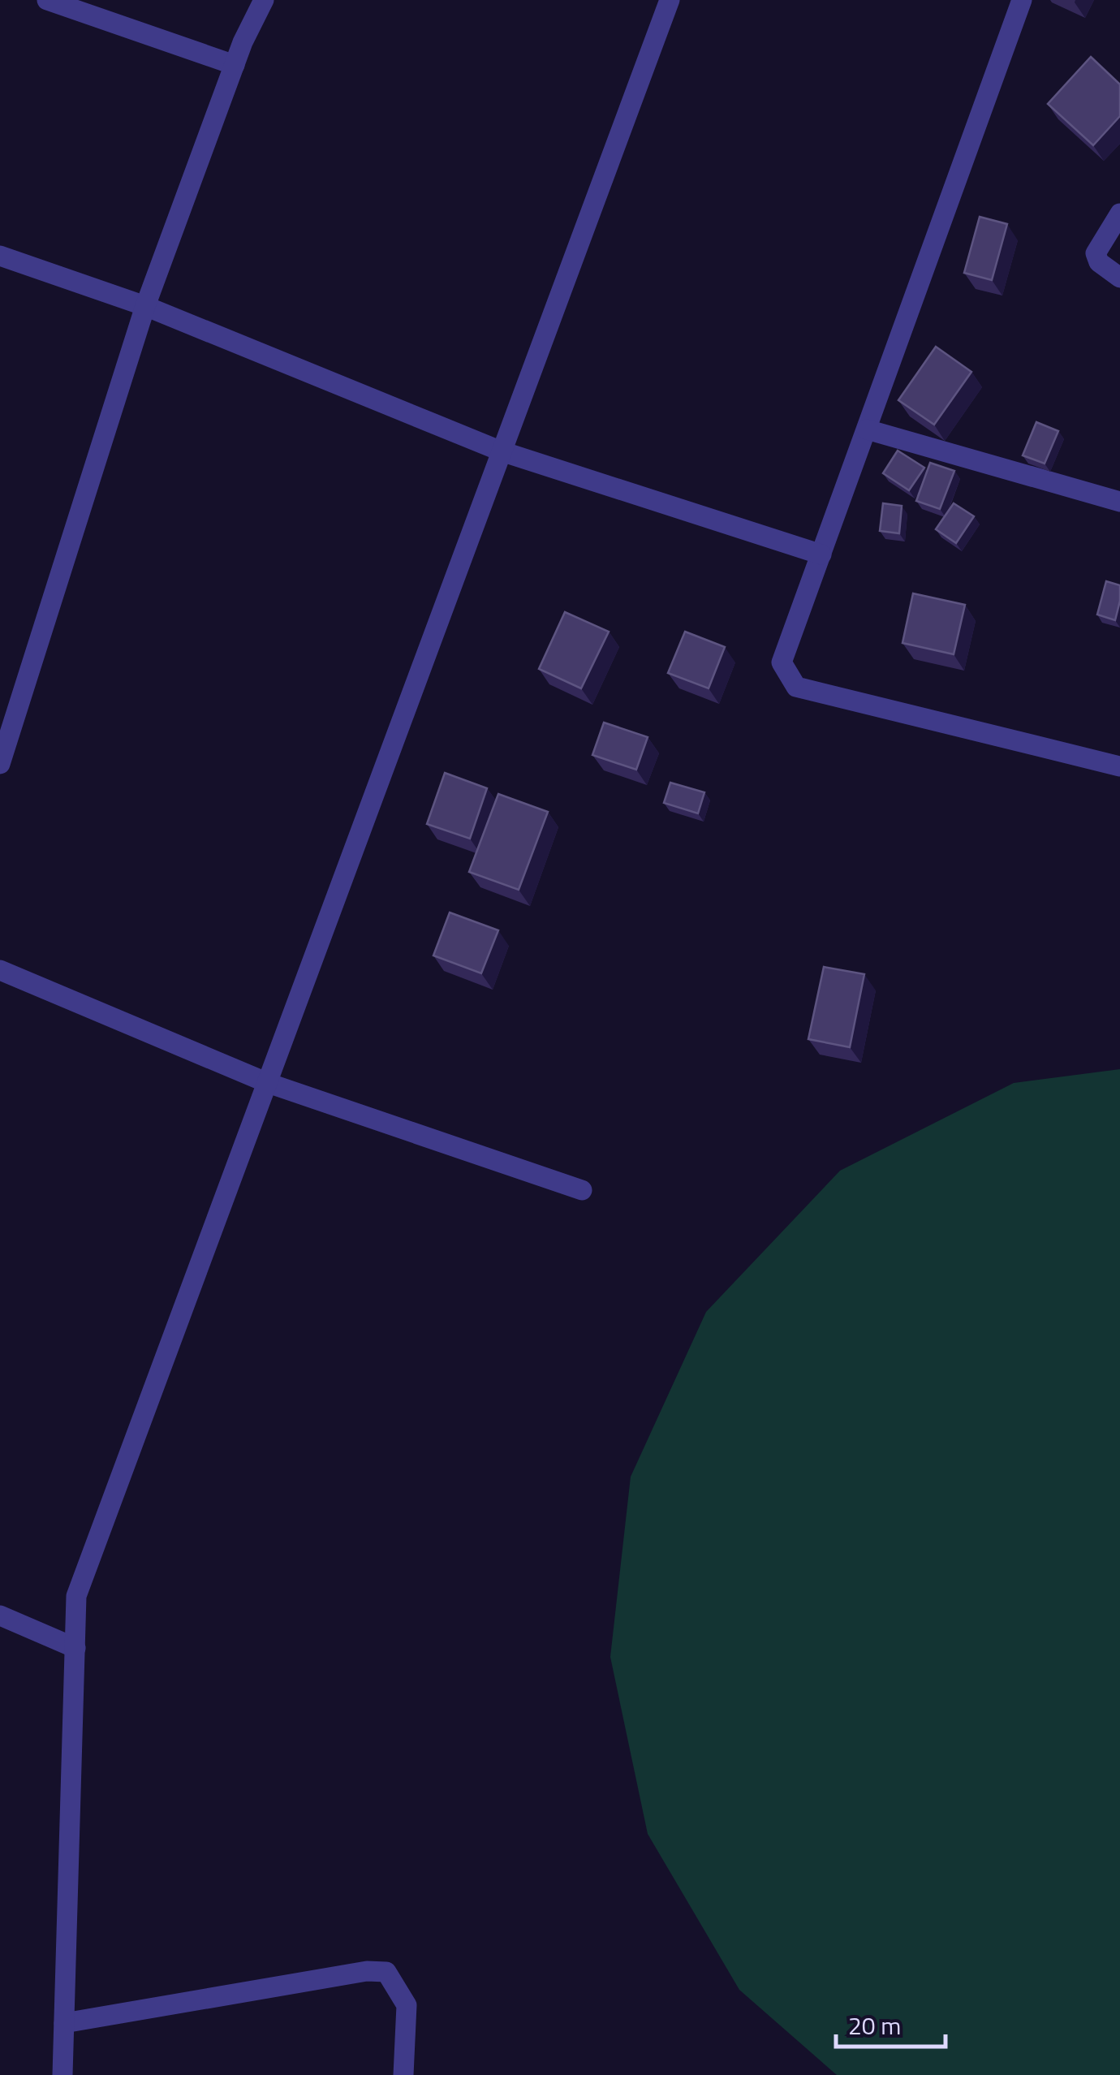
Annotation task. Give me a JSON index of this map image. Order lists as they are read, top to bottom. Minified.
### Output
{"scale_bar":"20 m"}
